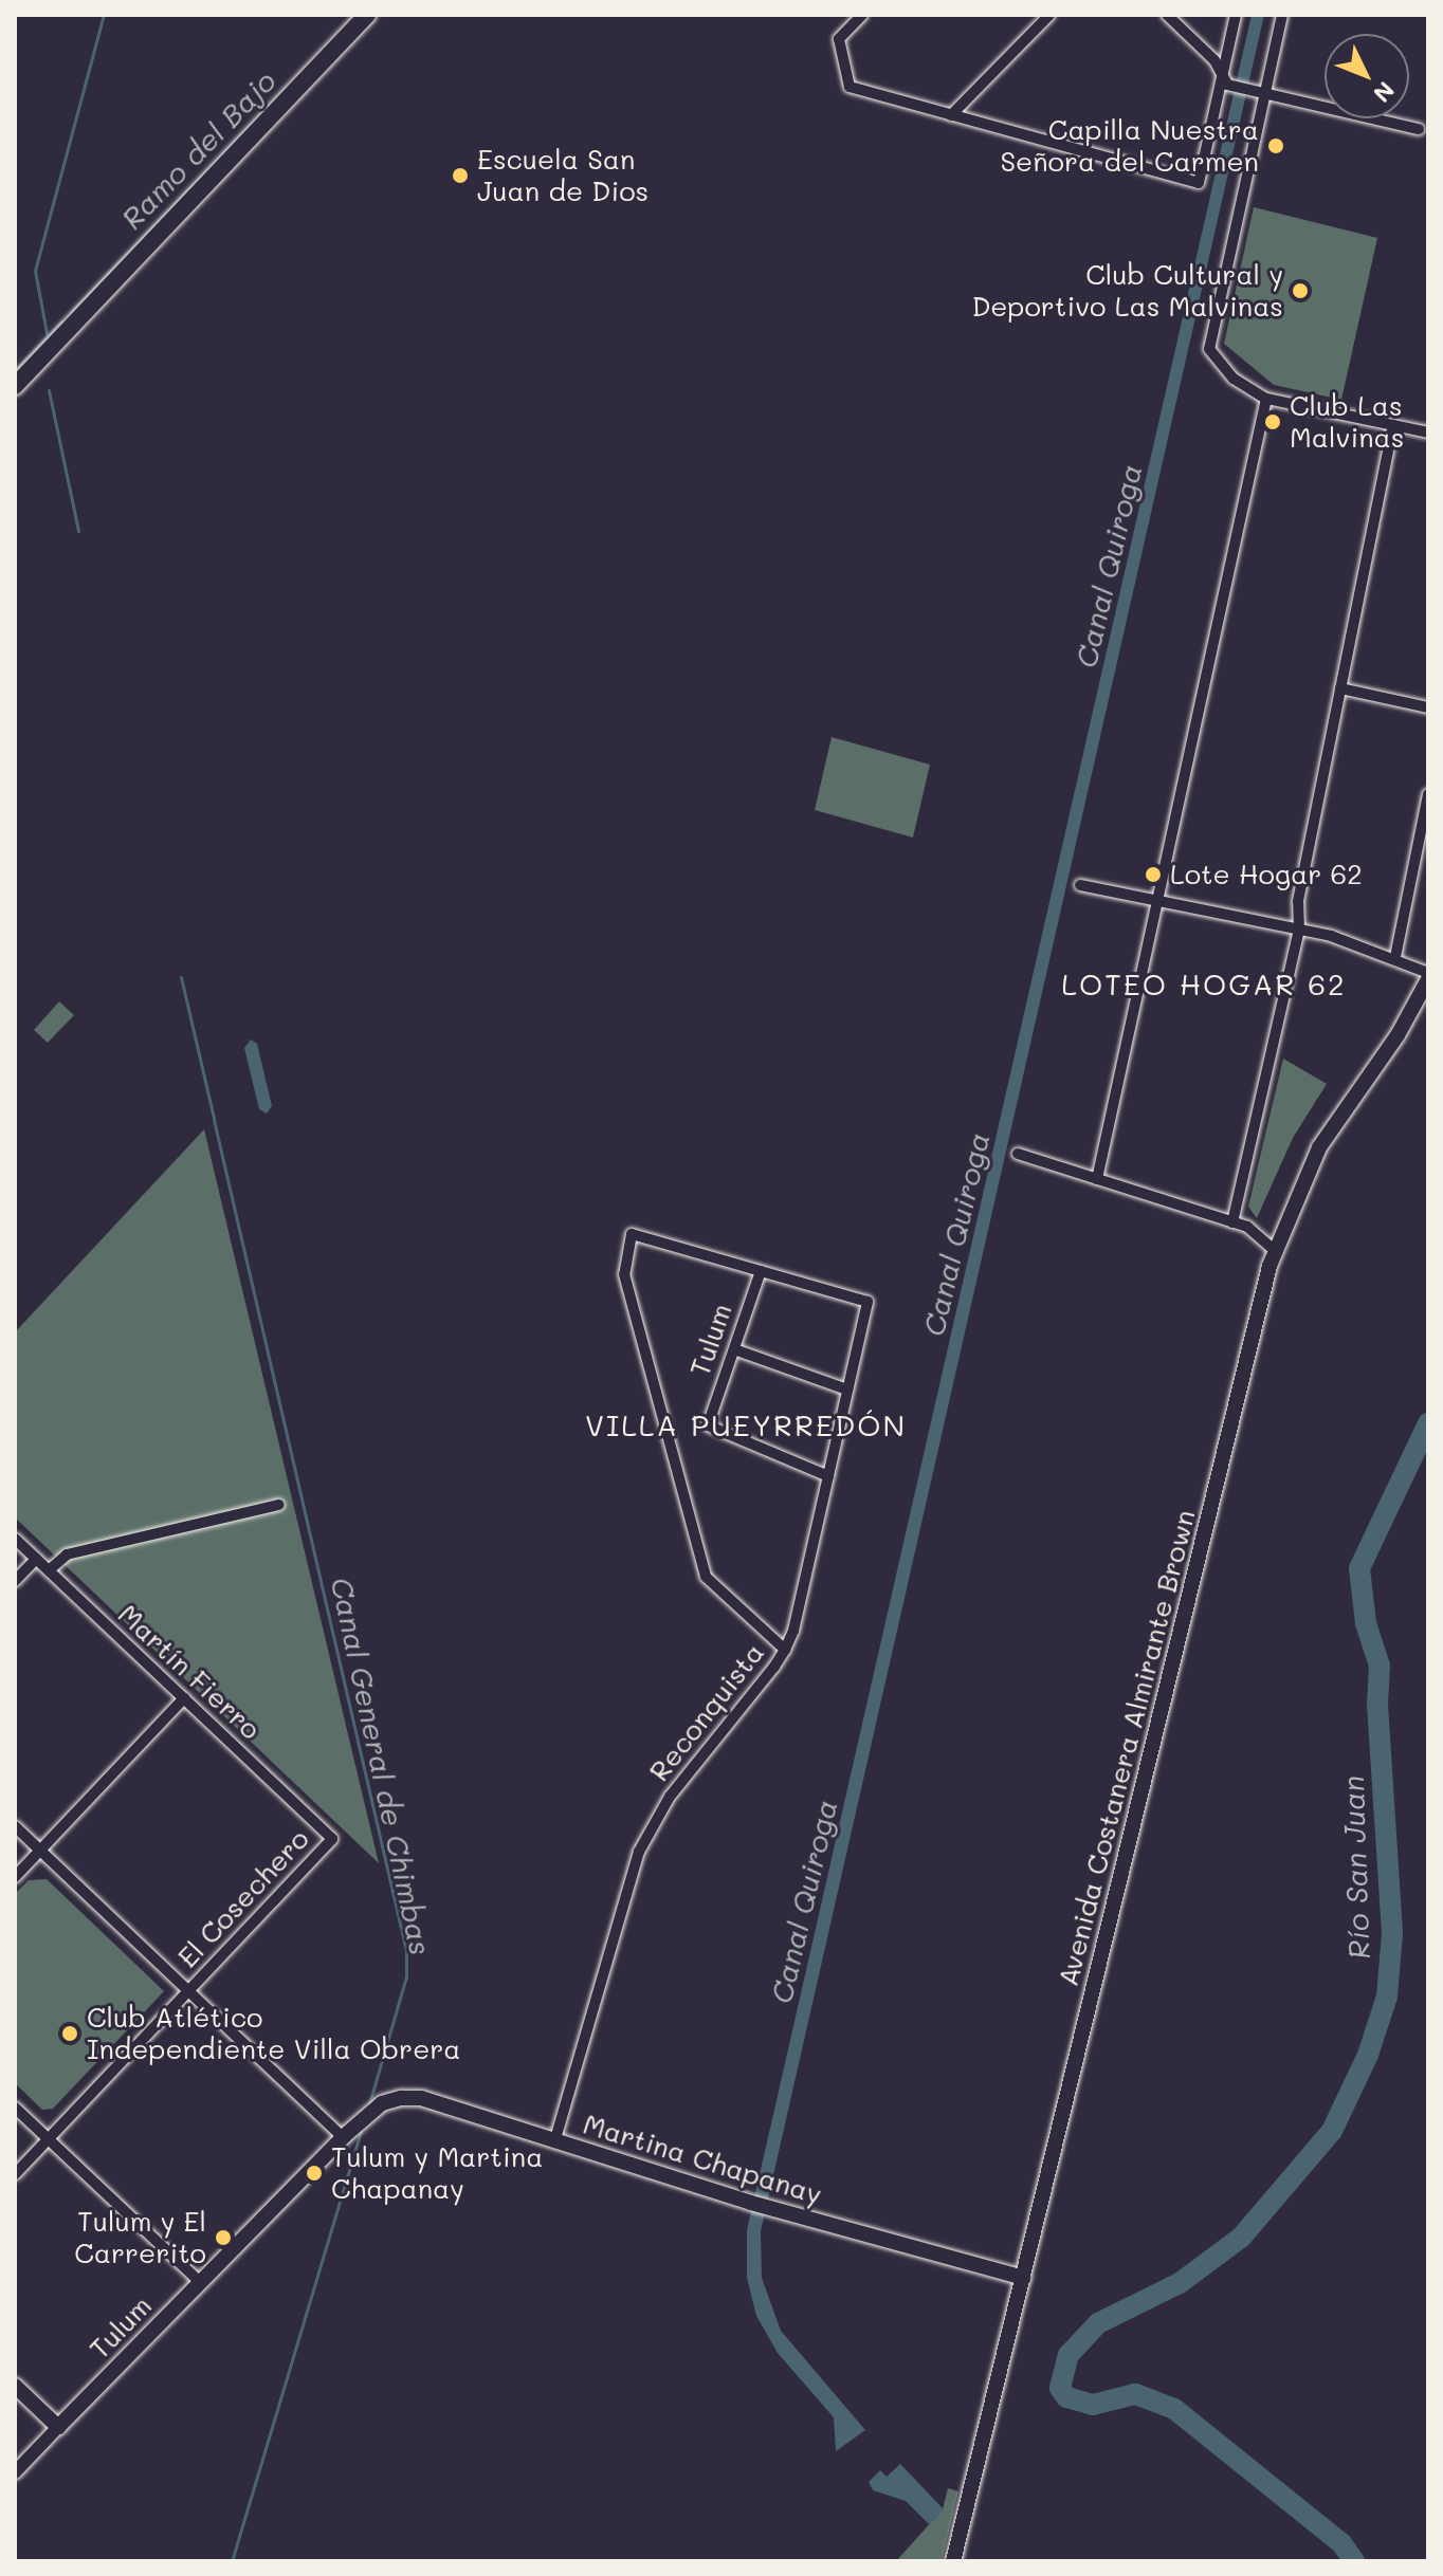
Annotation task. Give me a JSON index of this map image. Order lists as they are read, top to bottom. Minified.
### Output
{"streets":{"main road":["Tulum","Avenida Costanera Almirante Brown","Martina Chapanay"],"street":["Martín Fierro","Reconquista","El Cosechero"]},"crossings":[["Tulum","Reconquista"],["Tulum","Martina Chapanay"],["Martín Fierro","El Cosechero"],["Reconquista","Martina Chapanay"],["Avenida Costanera Almirante Brown","Martina Chapanay"]],"districts":["LOTEO HOGAR 62","VILLA PUEYRREDÓN"],"water":["Ramo del Bajo","Canal Quiroga","Canal General de Chimbas","Río San Juan"],"places":["Capilla Nuestra Señora del Carmen","Escuela San Juan de Dios","Club Cultural y Deportivo Las Malvinas","Club Las Malvinas","Lote Hogar 62","Club Atlético Independiente Villa Obrera","Tulum y Martina Chapanay","Tulum y El Carrerito"],"north":"bottom right"}
